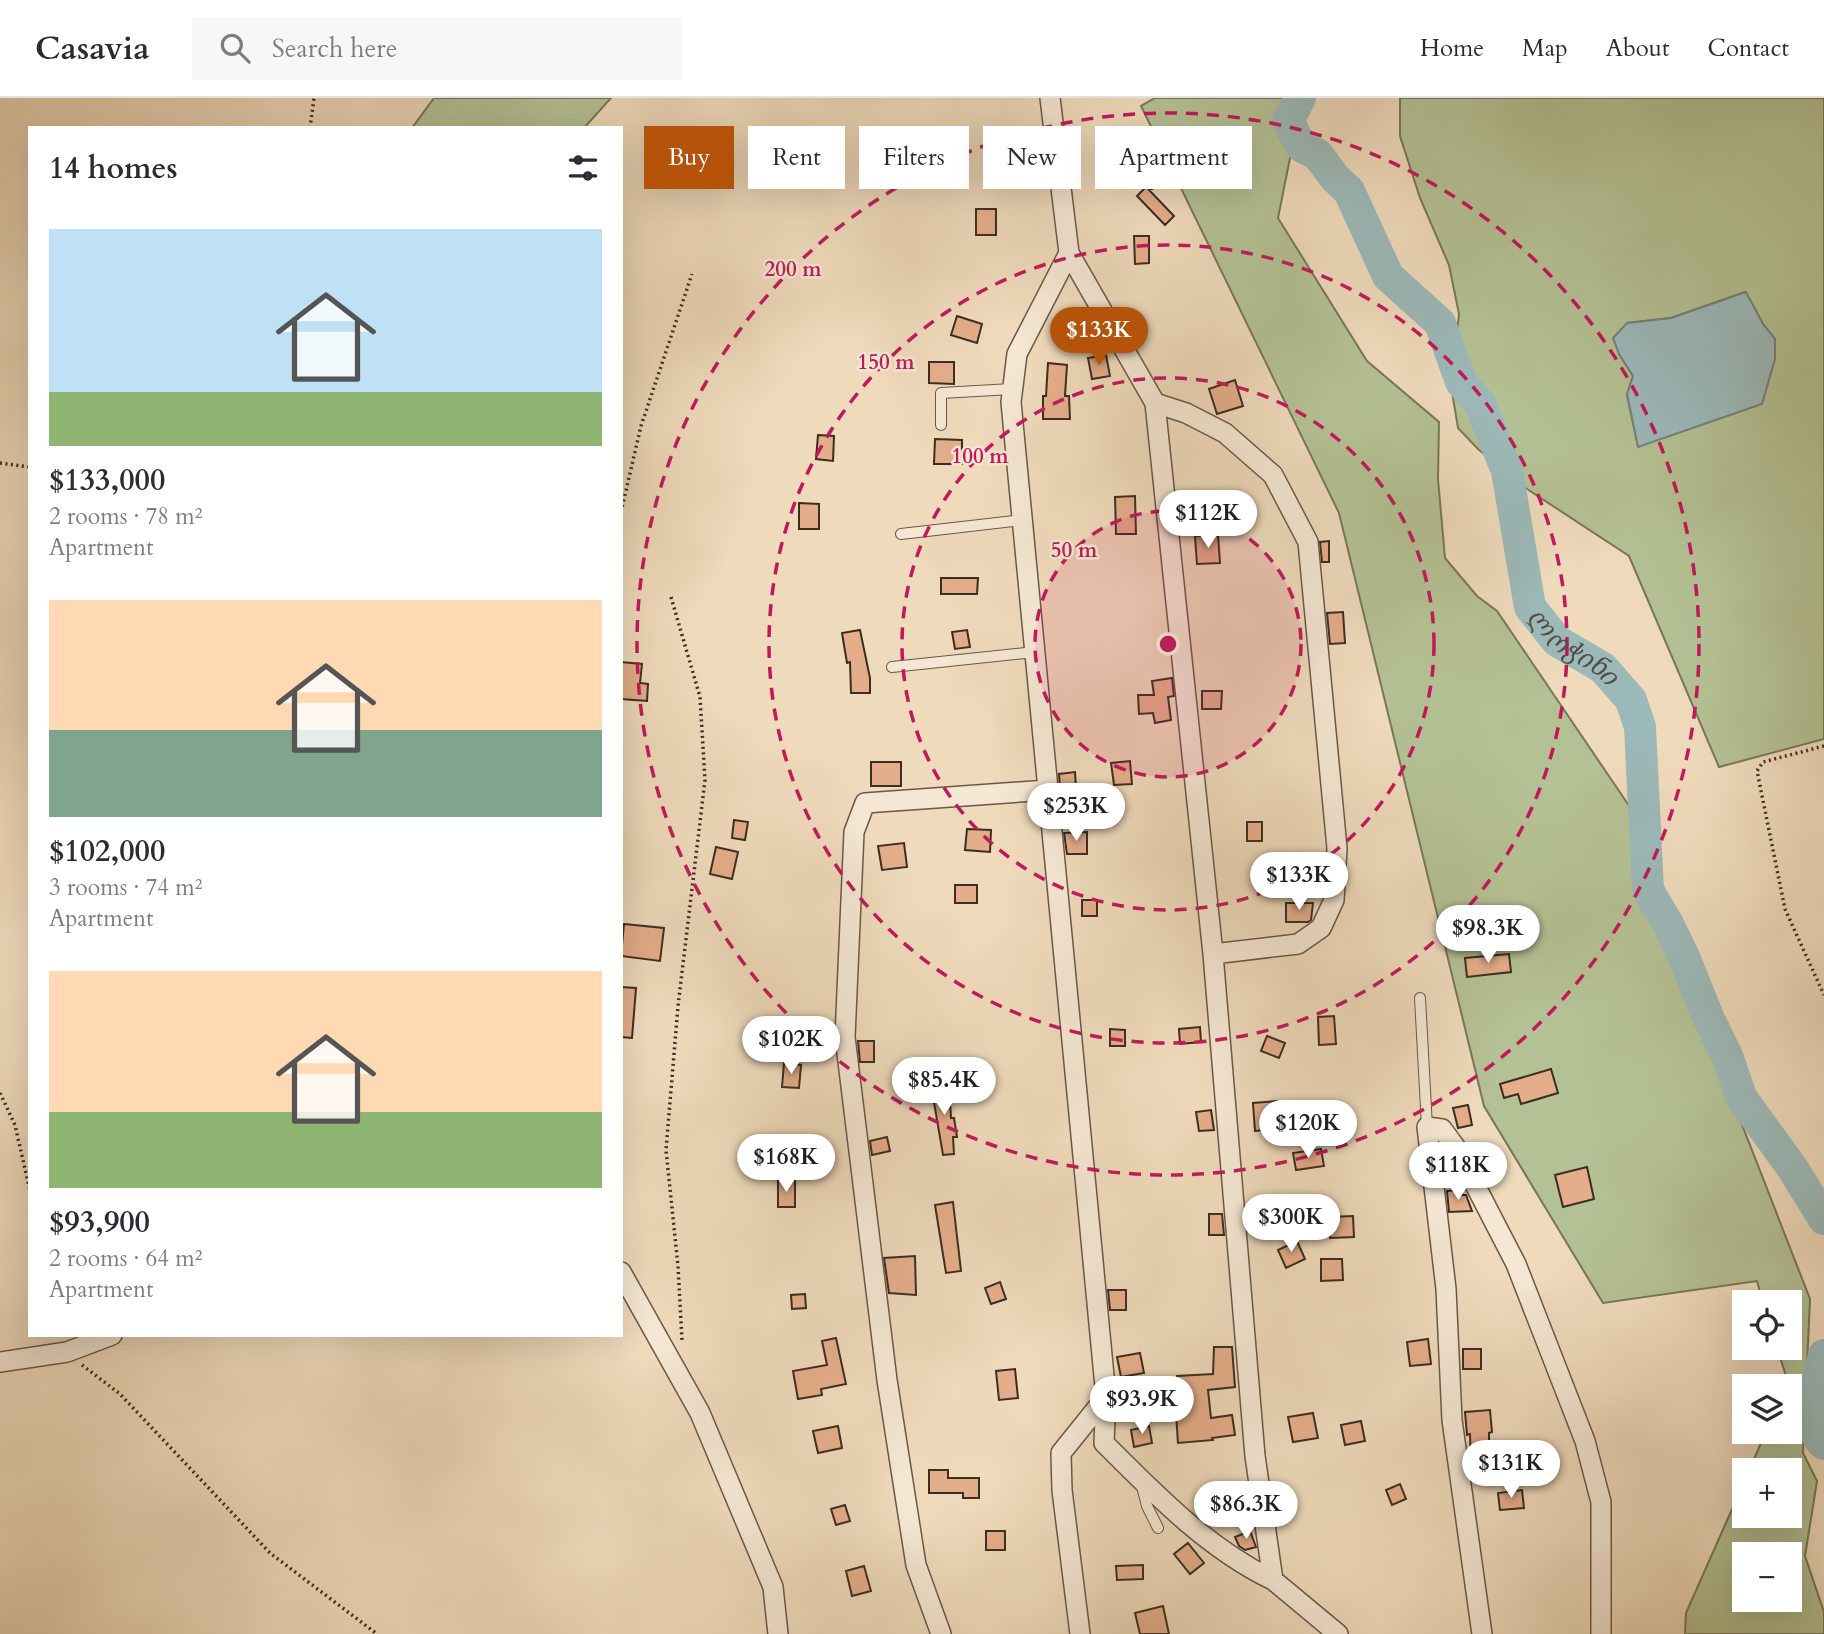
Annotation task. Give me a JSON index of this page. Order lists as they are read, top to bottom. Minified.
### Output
{"water":["ლოჭინი"],"page":{"header":"Casavia","search":"Search here","nav":["Home","Map","About","Contact"],"chip":["Buy","Rent","Filters","New","Apartment"],"heading":"14 homes","list":[{"name":"$133,000","note":"2 rooms · 78 m² · Apartment"},{"name":"$102,000","note":"3 rooms · 74 m² · Apartment"},{"name":"$93,900","note":"2 rooms · 64 m² · Apartment"}],"price":["$133K","$112K","$253K","$133K","$98.3K","$102K","$85.4K","$120K","$168K","$118K","$300K","$93.9K","$131K","$86.3K"],"map_buttons":["+","−"]},"rings":["200 m","150 m","100 m","50 m"]}
